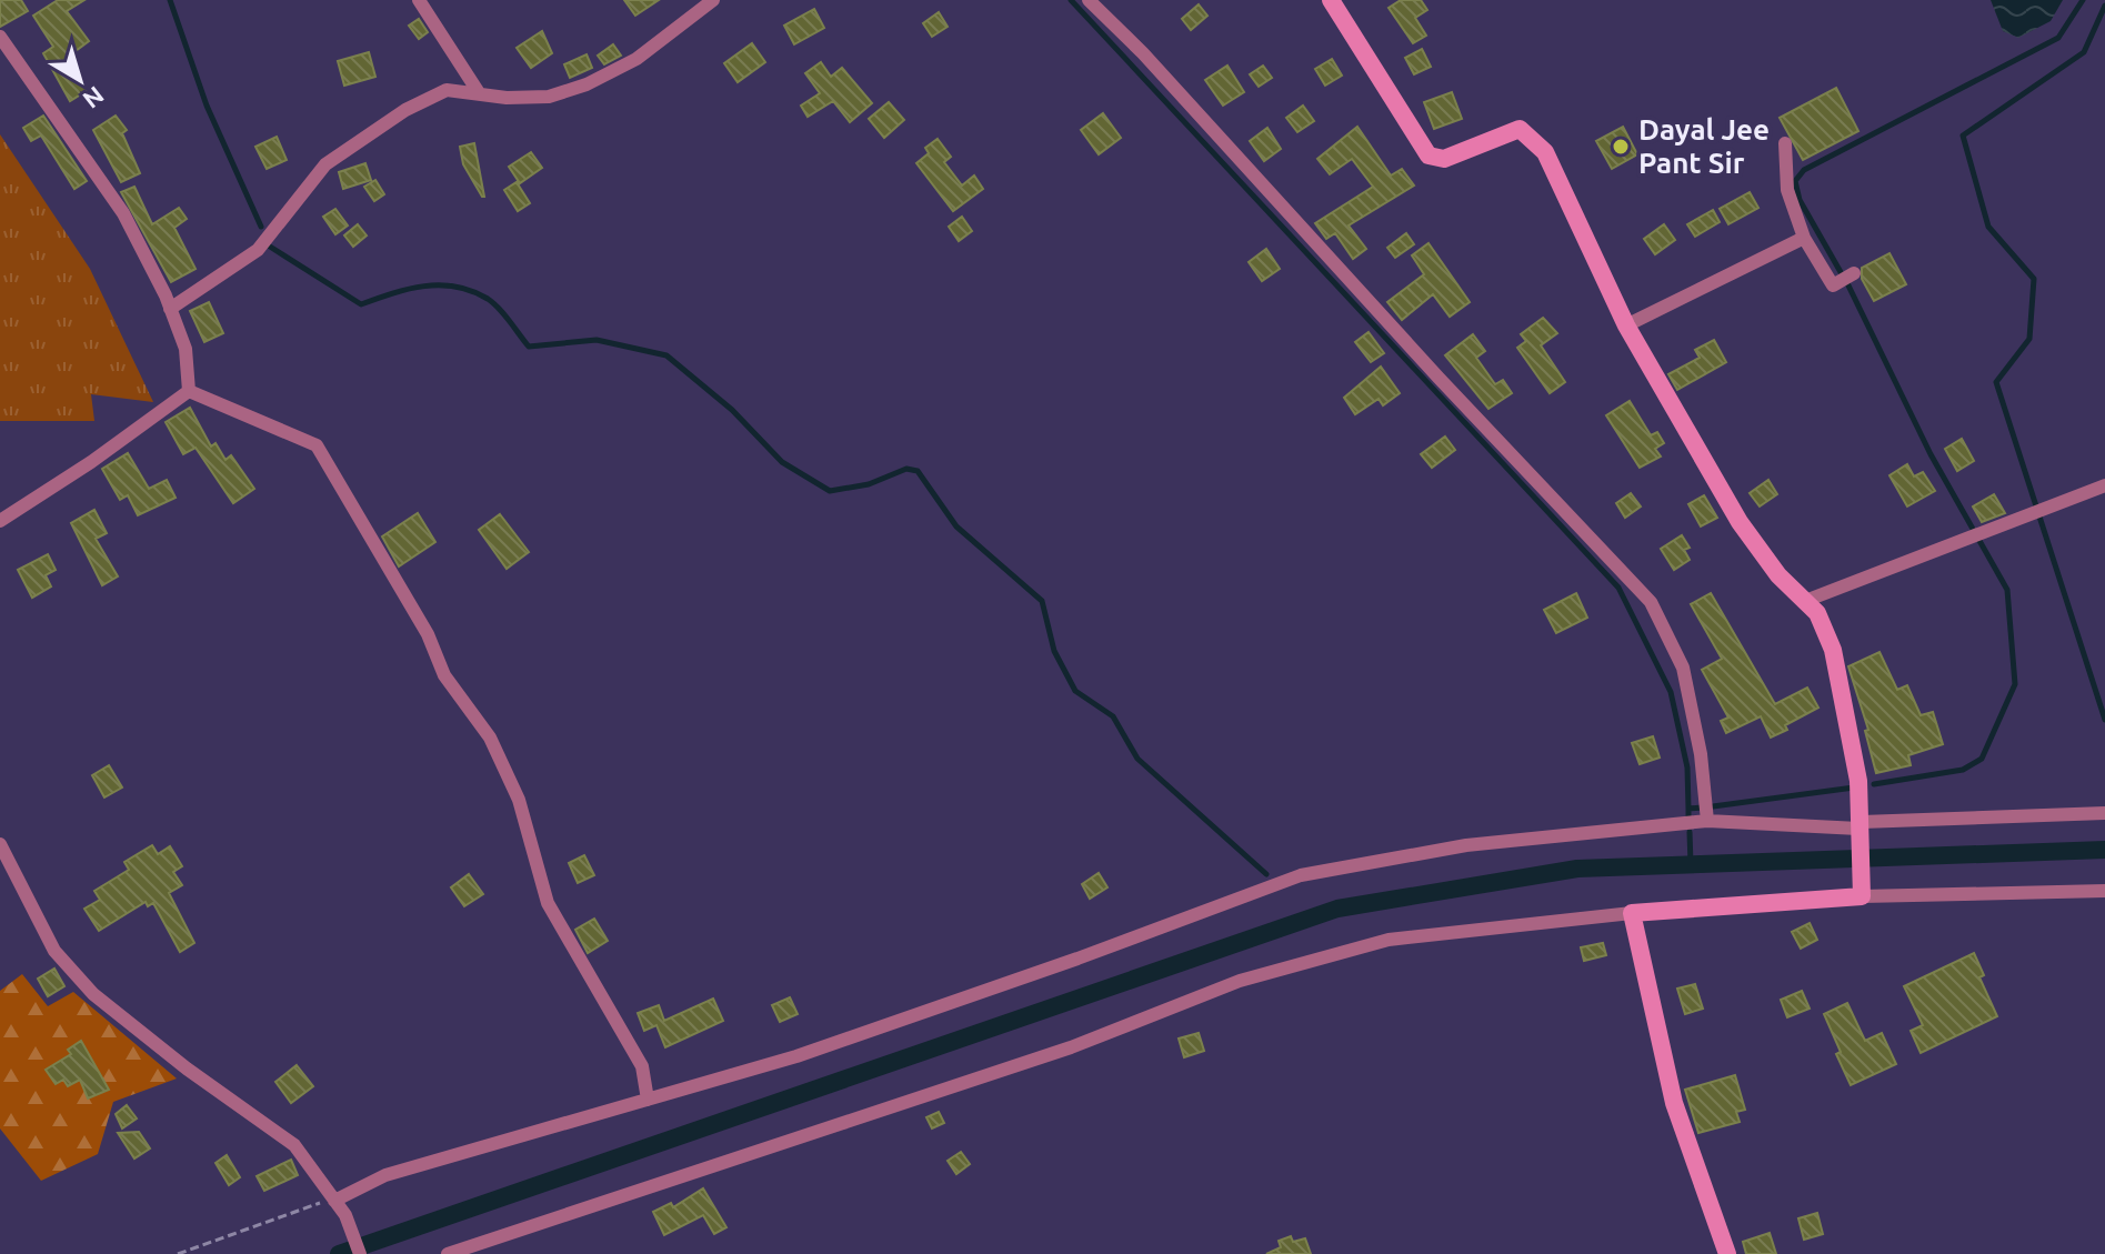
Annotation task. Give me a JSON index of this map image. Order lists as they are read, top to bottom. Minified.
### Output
{"places":["Dayal Jee Pant Sir"],"north":"bottom right"}
